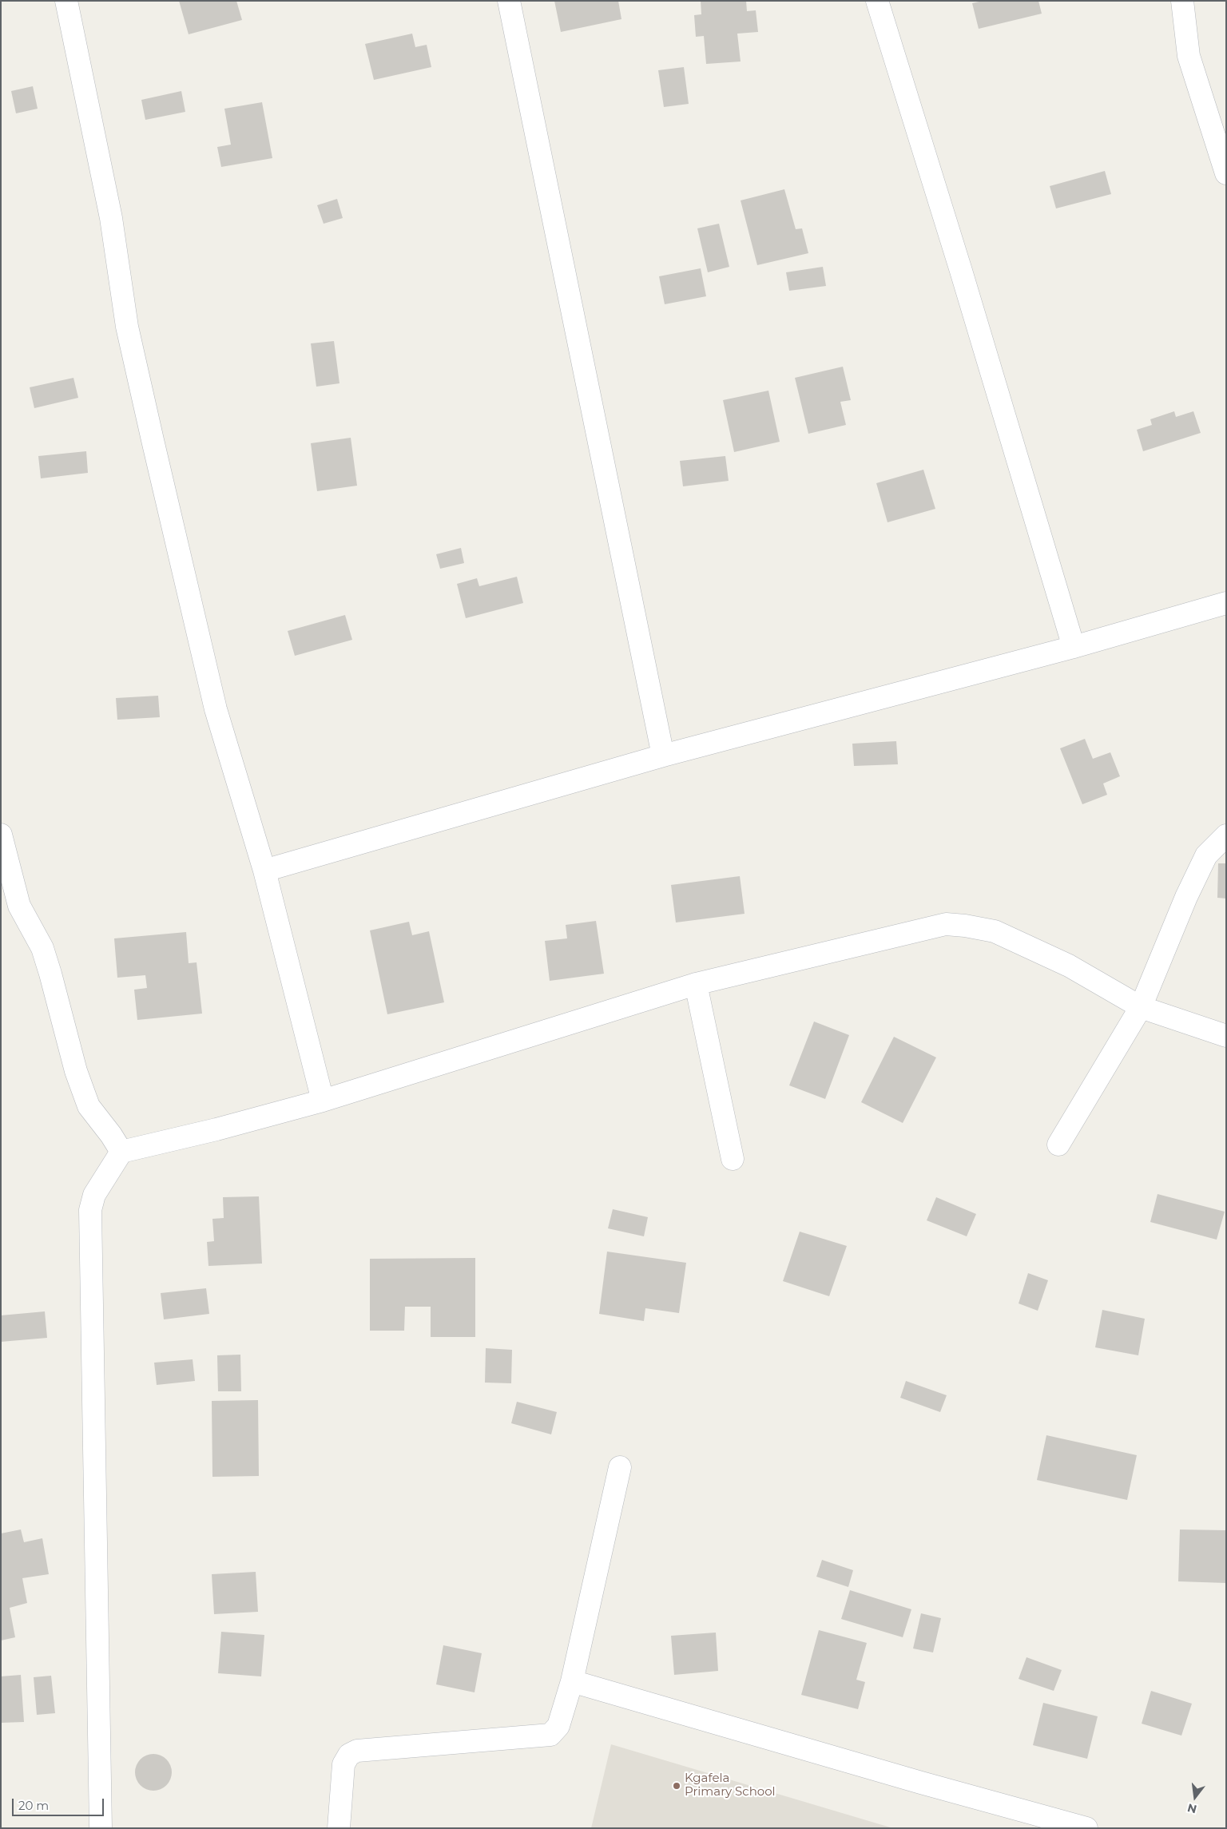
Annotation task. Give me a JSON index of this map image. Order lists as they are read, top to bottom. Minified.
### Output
{"places":["Kgafela Primary School"],"scale_bar":"20 m","north":"bottom"}
